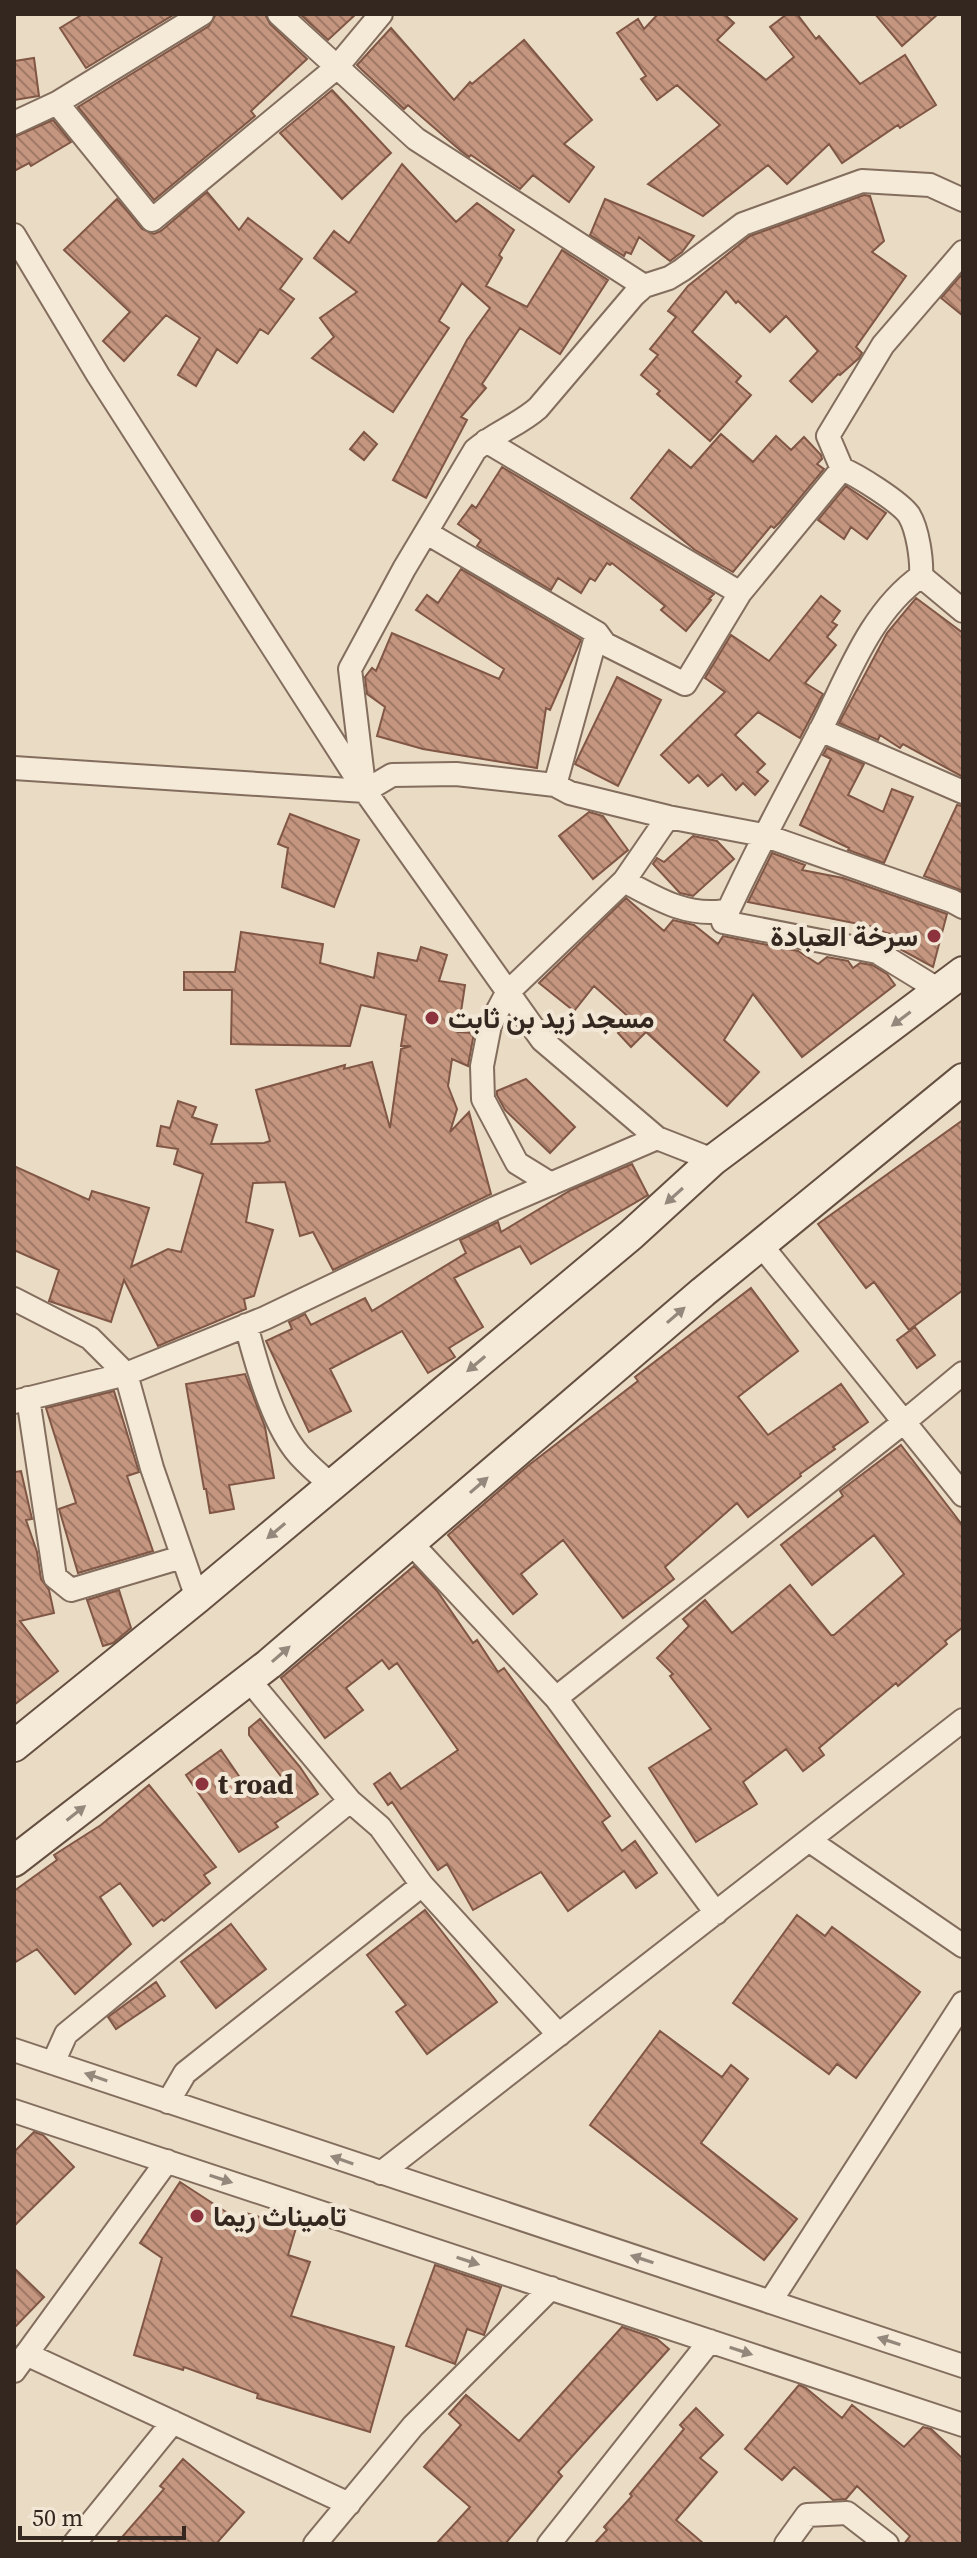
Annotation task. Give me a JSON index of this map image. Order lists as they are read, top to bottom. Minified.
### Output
{"places":["سرخة العبادة","مسجد زيد بن ثابت","t road","تاميناث ريما"],"scale_bar":"50 m"}
